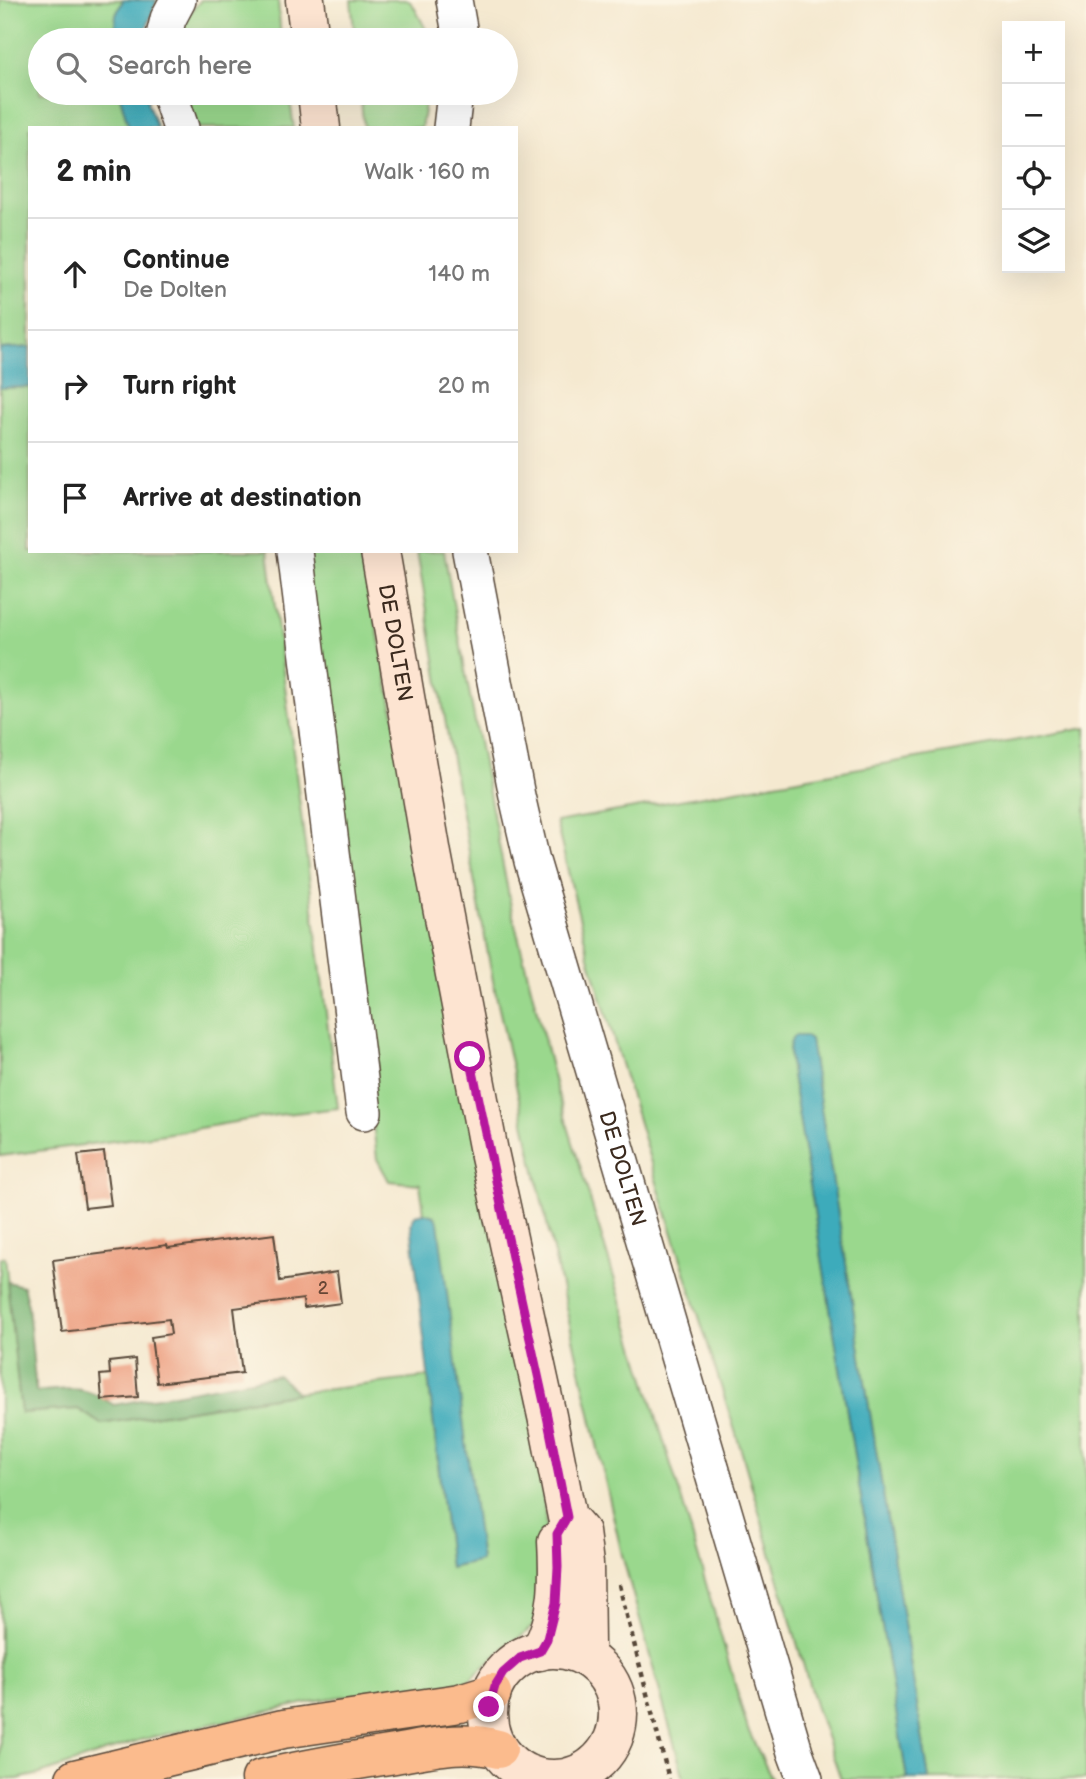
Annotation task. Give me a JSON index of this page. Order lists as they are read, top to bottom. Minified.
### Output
{"streets":{"street":["DE DOLTEN"]},"house_numbers":["2"],"page":{"map_buttons":["+","−"],"search":"Search here","heading":["2 min","Walk · 160 m"],"list":[["Continue","De Dolten","140 m"],["Turn right","20 m"],"Arrive at destination"]}}
